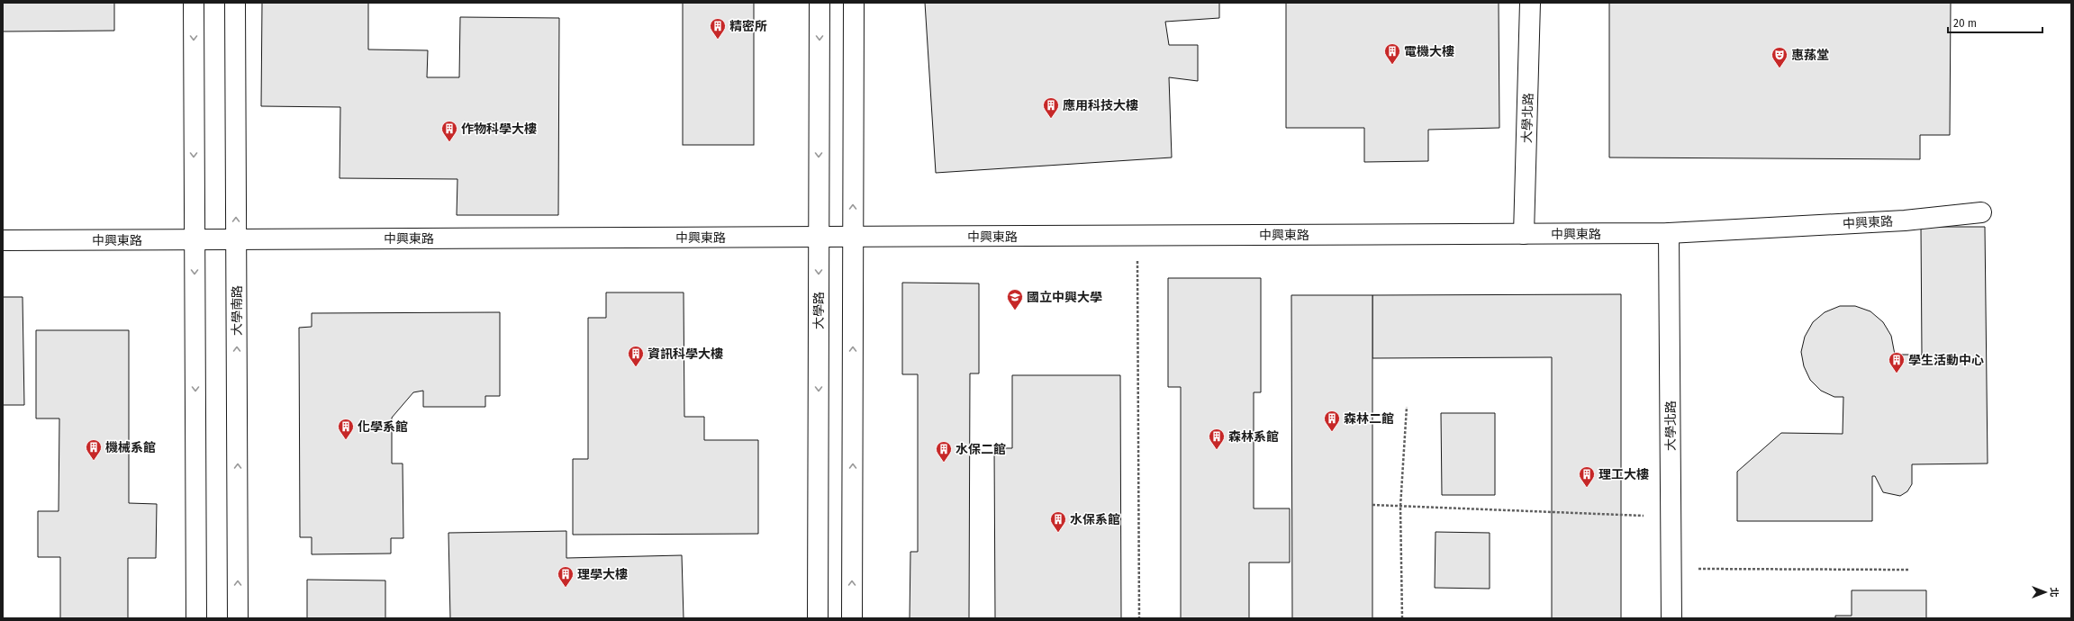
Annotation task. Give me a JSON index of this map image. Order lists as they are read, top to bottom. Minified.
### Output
{"streets":{"street":["大學北路","中興東路","大學南路","大學路"]},"crossings":[["大學北路","中興東路"],["中興東路","大學南路"],["中興東路","大學路"]],"places":{"building":["精密所","電機大樓","應用科技大樓","作物科學大樓","資訊科學大樓","學生活動中心","森林二館","化學系館","森林系館","機械系館","水保二館","理工大樓","水保系館","理學大樓"],"theatre":["惠蓀堂"],"school or university":["國立中興大學"]},"scale_bar":"20 m","north":"right"}
